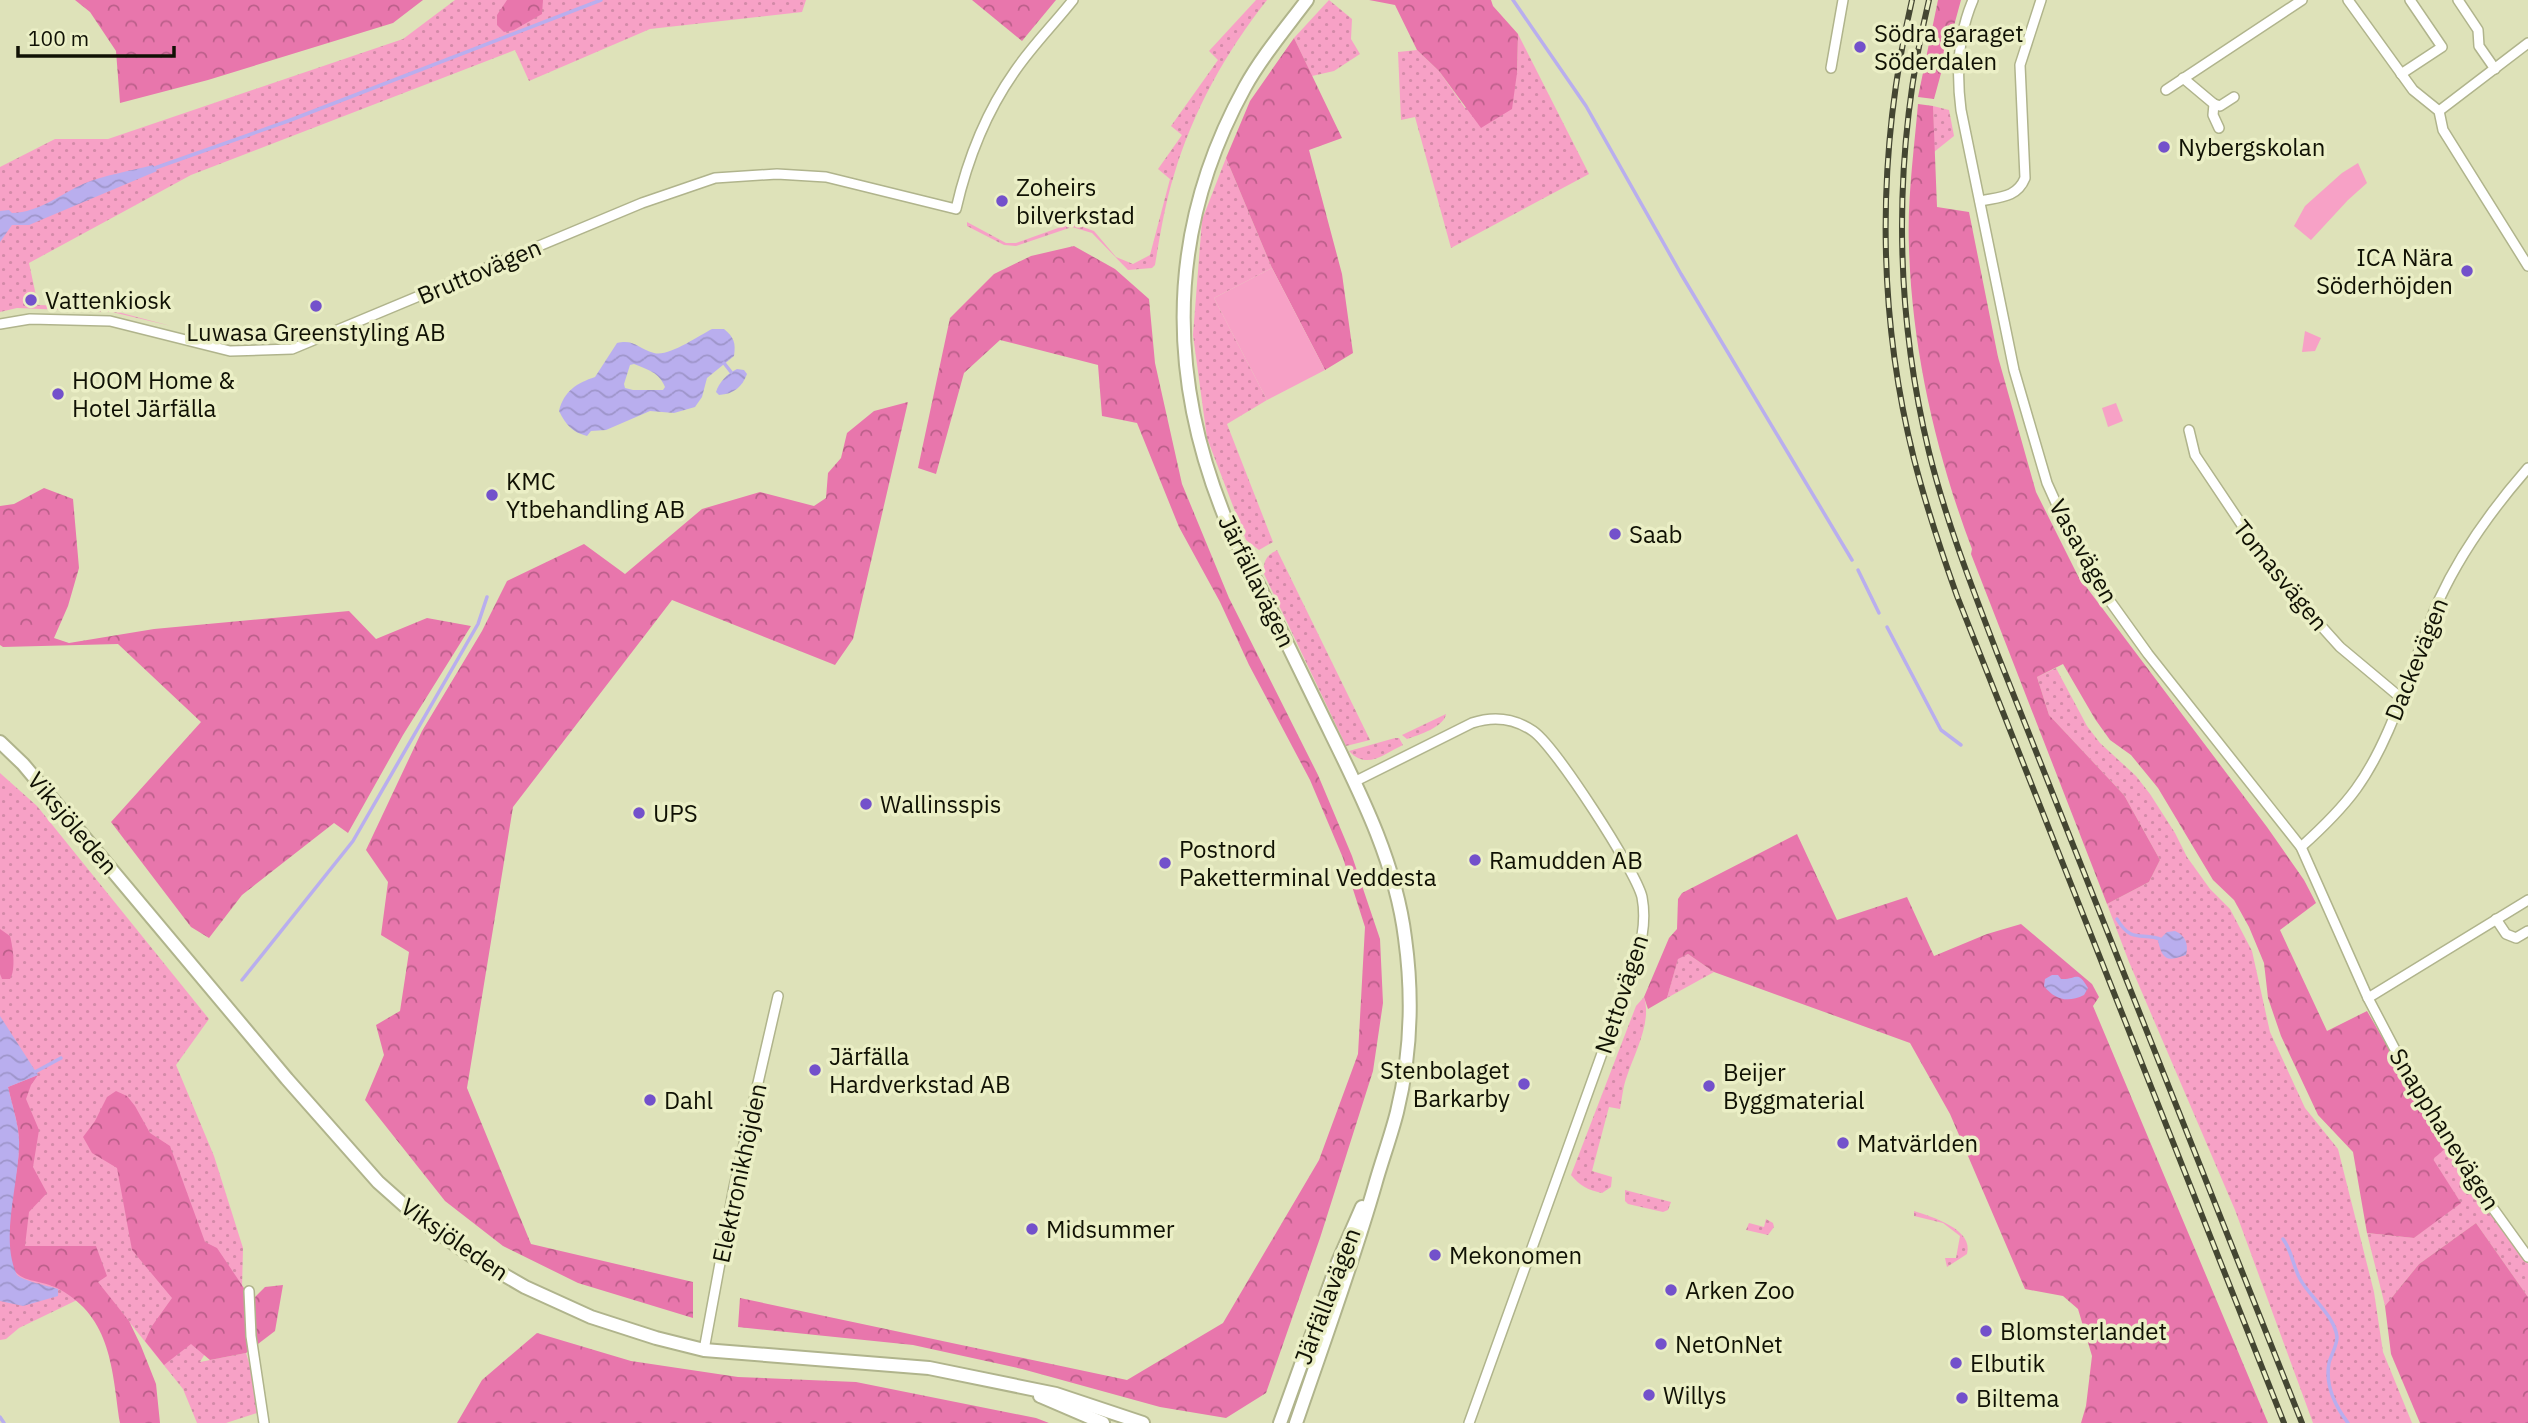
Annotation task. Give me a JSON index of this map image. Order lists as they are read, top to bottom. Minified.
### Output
{"streets":{"street":["Bruttovägen","Vasavägen","Tomasvägen","Järfällavägen","Dackevägen","Viksjöleden","Nettovägen","Snapphanevägen","Elektronikhöjden"]},"crossings":[["Vasavägen","Dackevägen"],["Vasavägen","Snapphanevägen"],["Tomasvägen","Dackevägen"],["Järfällavägen","Nettovägen"],["Dackevägen","Snapphanevägen"],["Viksjöleden","Elektronikhöjden"]],"places":["Södra garaget Söderdalen","Nybergskolan","Zoheirs bilverkstad","ICA Nära Söderhöjden","Vattenkiosk","Luwasa Greenstyling AB","HOOM Home & Hotel Järfälla","KMC Ytbehandling AB","Saab","Wallinsspis","UPS","Ramudden AB","Postnord Paketterminal Veddesta","Järfälla Hardverkstad AB","Stenbolaget Barkarby","Beijer Byggmaterial","Dahl","Matvärlden","Midsummer","Mekonomen","Arken Zoo","Blomsterlandet","NetOnNet","Elbutik","Willys","Biltema"],"scale_bar":"100 m"}
